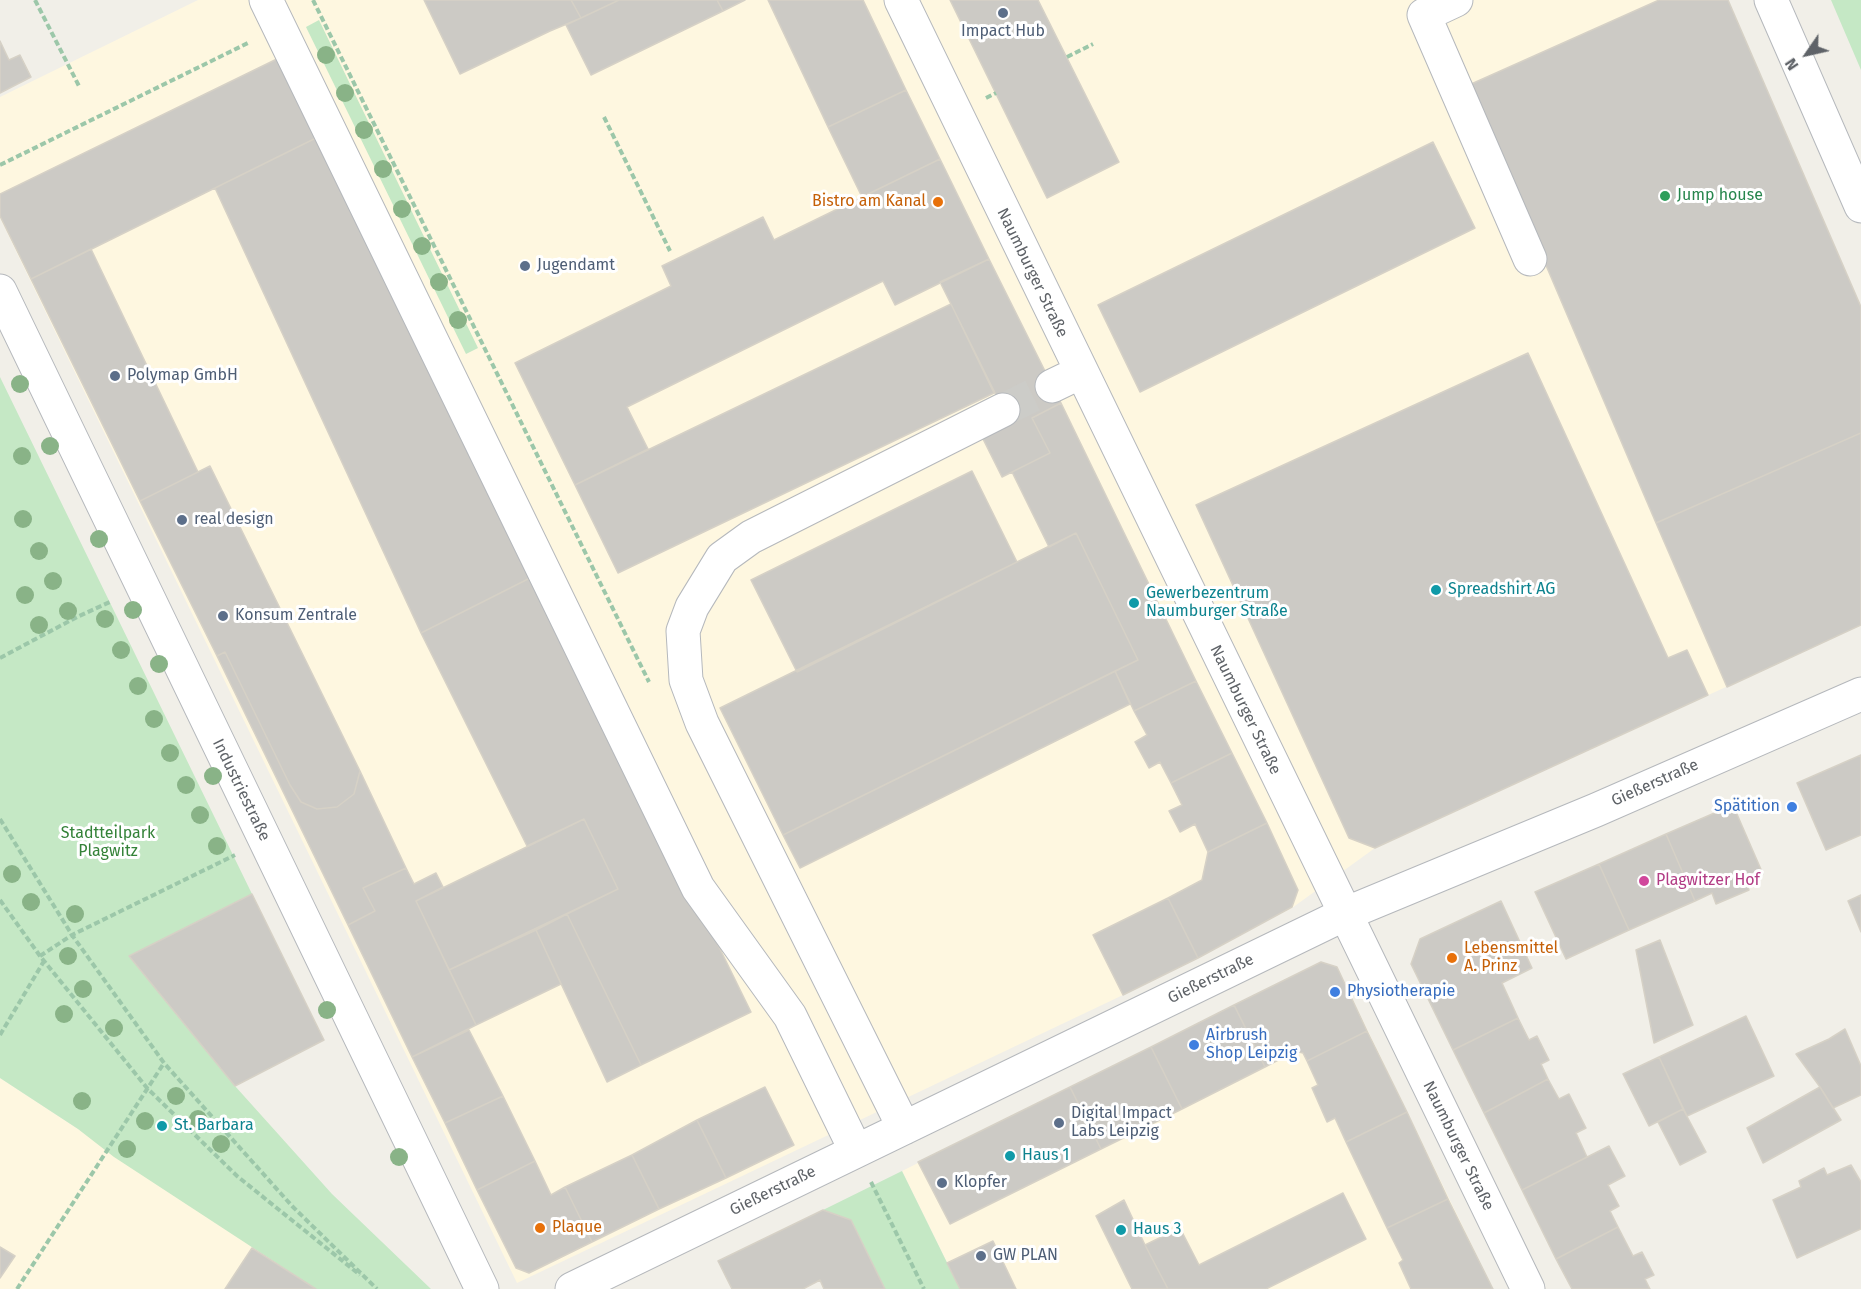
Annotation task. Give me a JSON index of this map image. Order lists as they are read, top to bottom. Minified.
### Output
{"streets":{"street":["Naumburger Straße","Gießerstraße","Industriestraße"]},"crossings":[["Naumburger Straße","Gießerstraße"]],"parks":["Stadtteilpark Plagwitz"],"places":["Impact Hub","Jump house","Bistro am Kanal","Jugendamt","Polymap GmbH","real design","Spreadshirt AG","Gewerbezentrum Naumburger Straße","Konsum Zentrale","Spätition","Plagwitzer Hof","Lebensmittel A. Prinz","Physiotherapie","Airbrush Shop Leipzig","Digital Impact Labs Leipzig","St. Barbara","Haus 1","Klopfer","Plaque","Haus 3","GW PLAN"],"north":"bottom left"}
